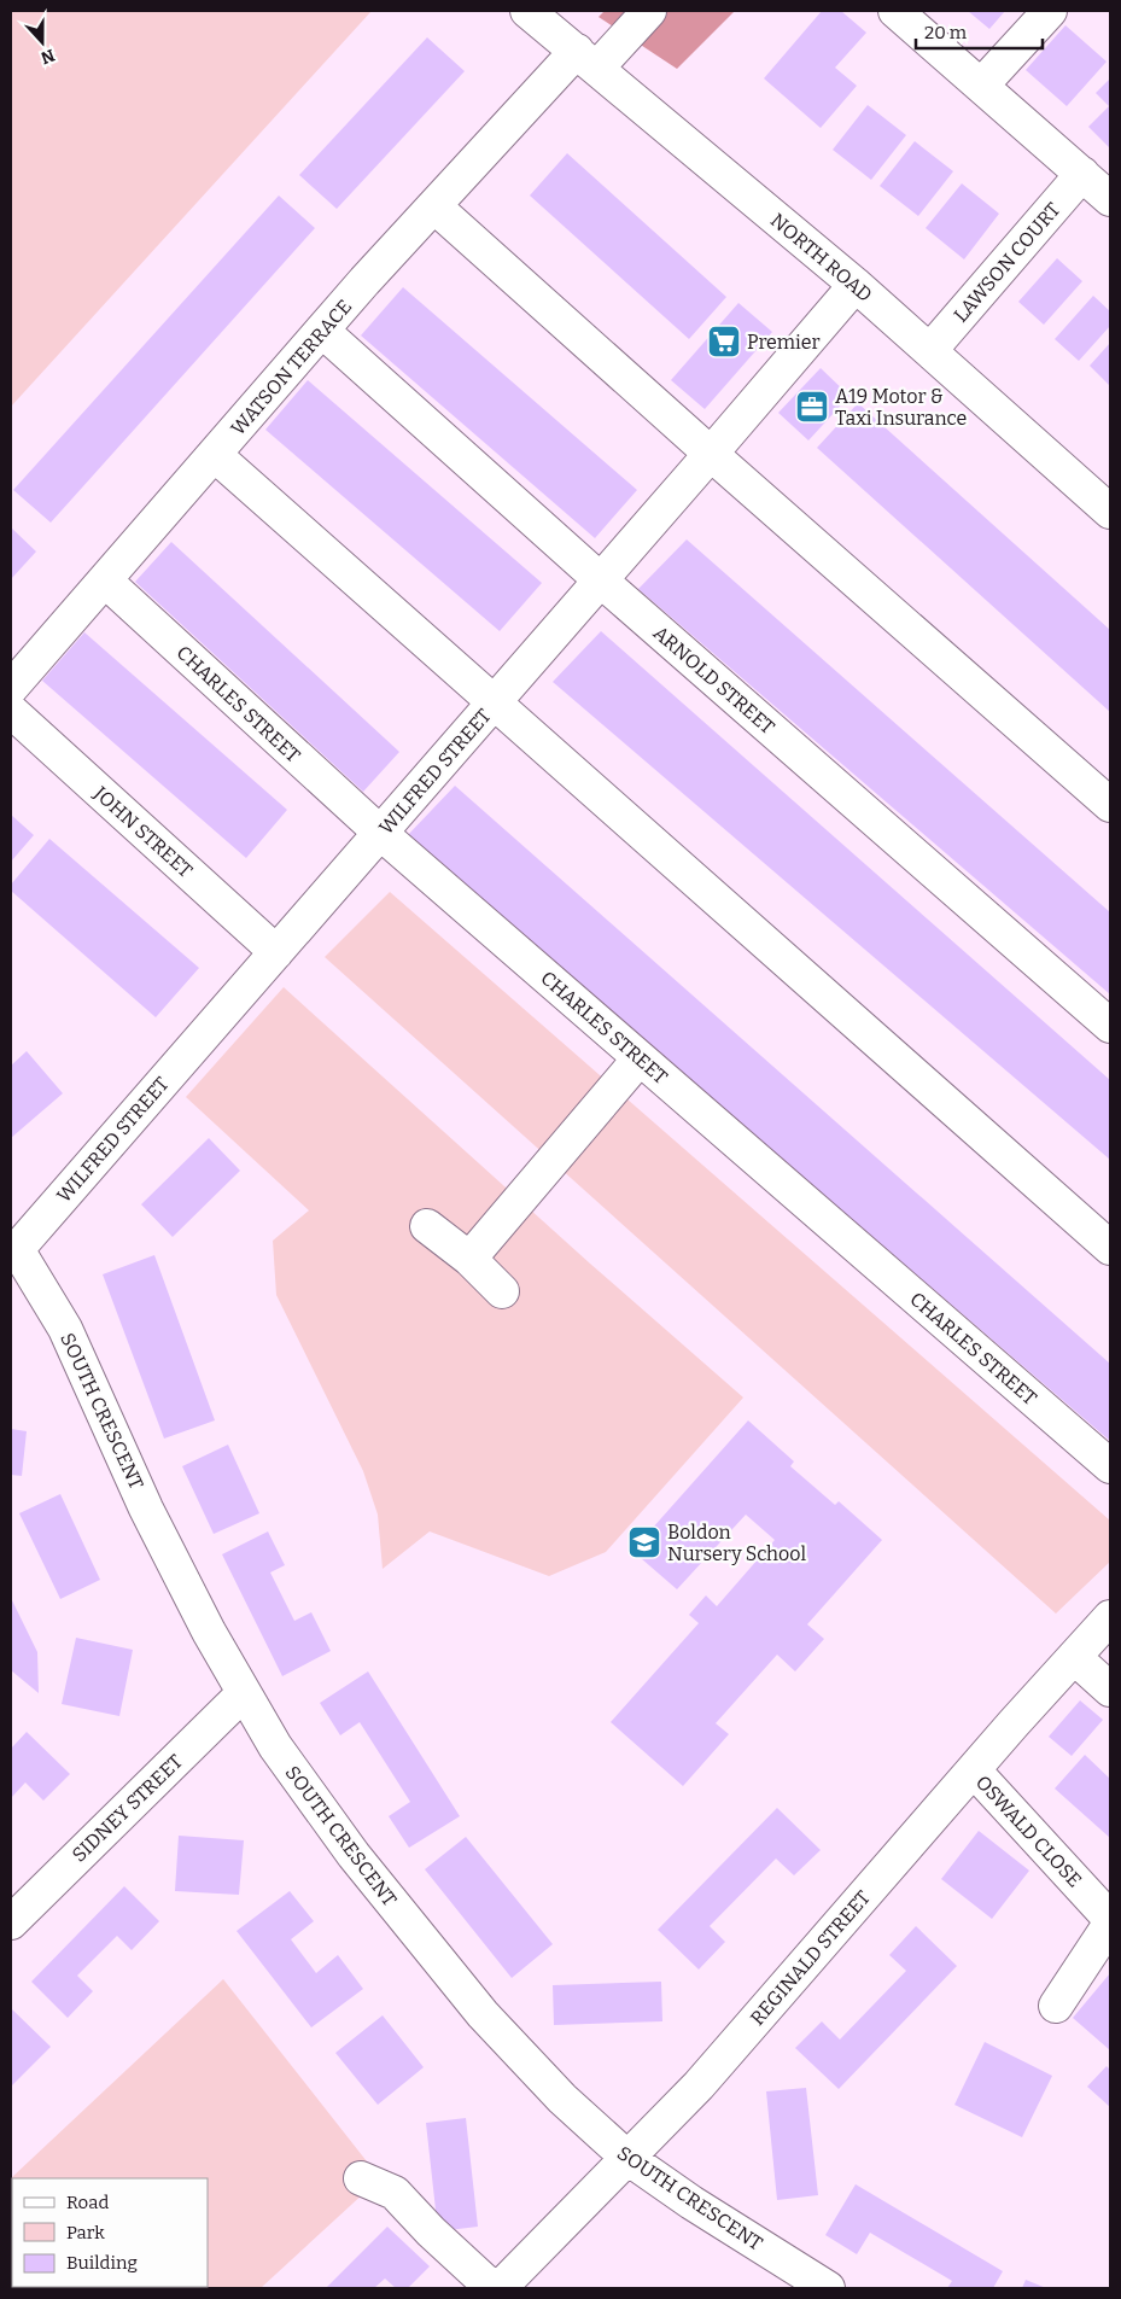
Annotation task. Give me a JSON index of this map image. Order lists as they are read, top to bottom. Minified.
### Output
{"streets":{"street":["NORTH ROAD","LAWSON COURT","WATSON TERRACE","ARNOLD STREET","CHARLES STREET","WILFRED STREET","JOHN STREET","SOUTH CRESCENT","SIDNEY STREET","OSWALD CLOSE","REGINALD STREET"]},"crossings":[["NORTH ROAD","LAWSON COURT"],["NORTH ROAD","WATSON TERRACE"],["NORTH ROAD","WILFRED STREET"],["WATSON TERRACE","ARNOLD STREET"],["WATSON TERRACE","CHARLES STREET"],["ARNOLD STREET","WILFRED STREET"],["CHARLES STREET","WILFRED STREET"],["WILFRED STREET","JOHN STREET"],["WILFRED STREET","SOUTH CRESCENT"],["SOUTH CRESCENT","SIDNEY STREET"],["SOUTH CRESCENT","REGINALD STREET"],["OSWALD CLOSE","REGINALD STREET"]],"places":{"supermarket":["Premier"],"office":["A19 Motor & Taxi Insurance"],"school or university":["Boldon Nursery School"]},"legend":["Road","Park","Building"],"scale_bar":"20 m","north":"bottom"}
